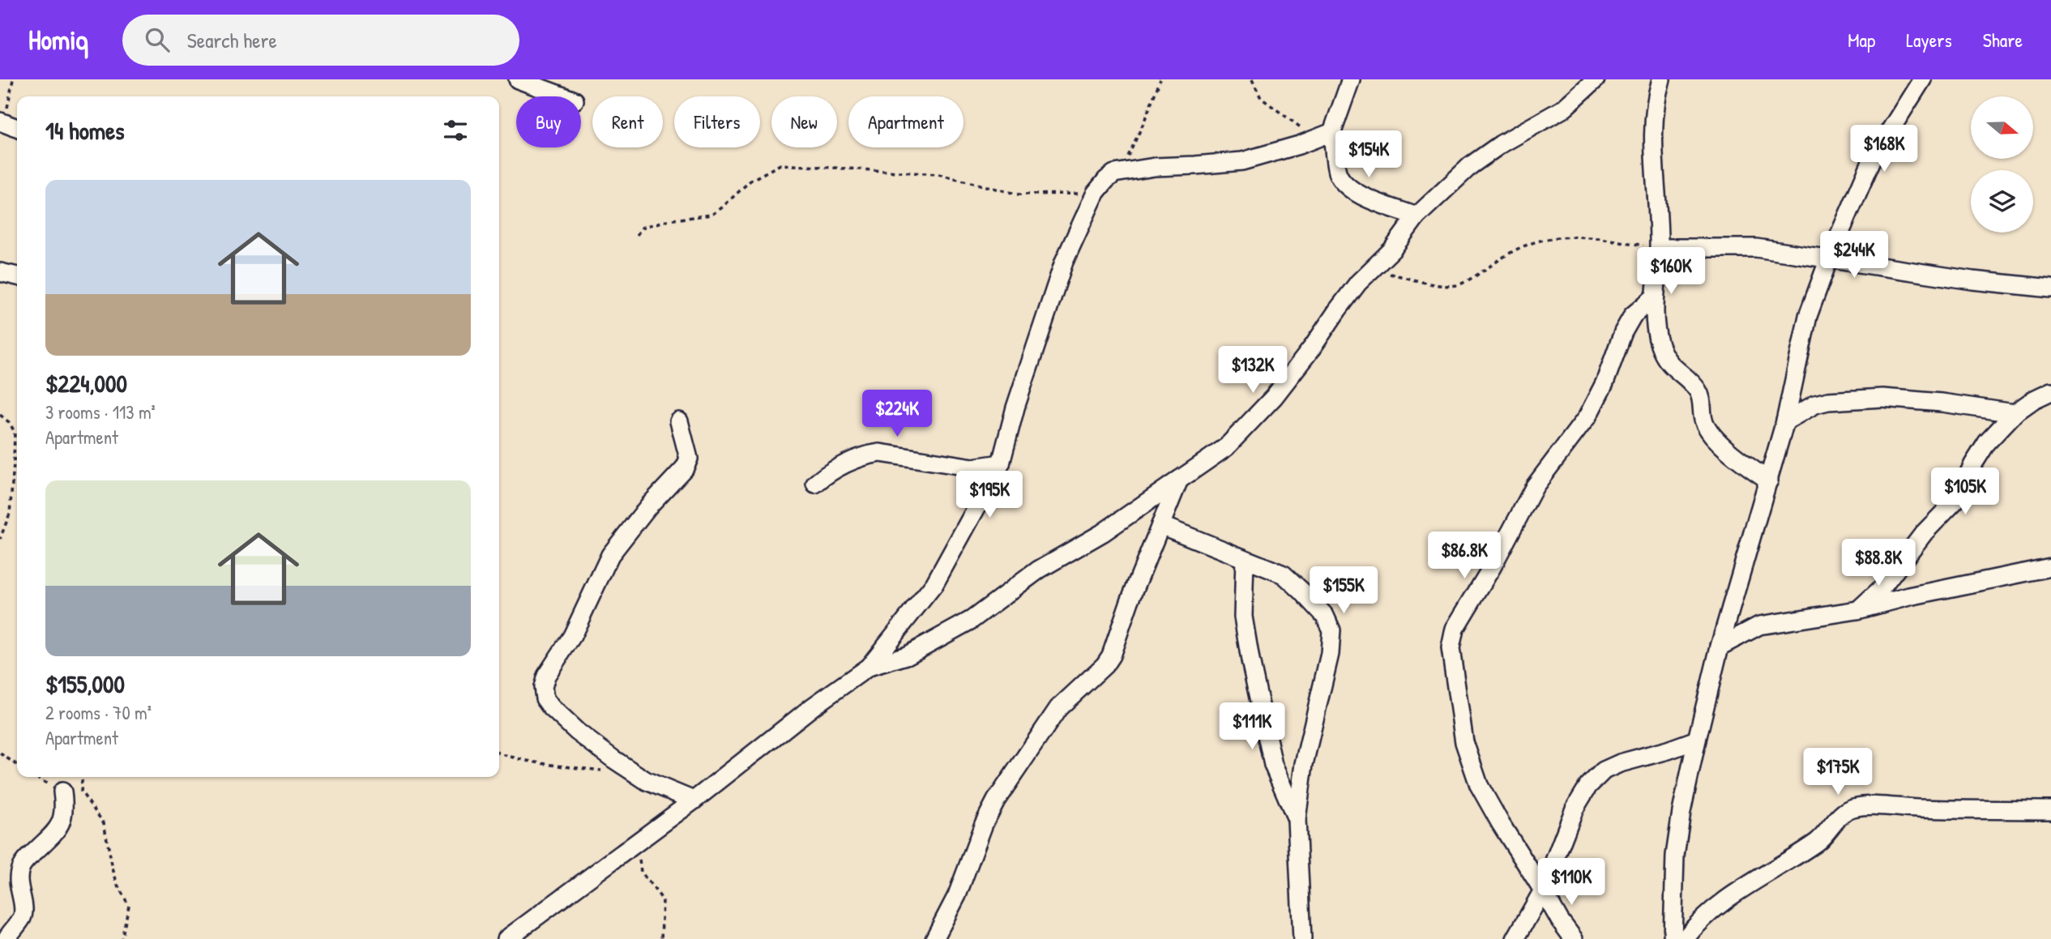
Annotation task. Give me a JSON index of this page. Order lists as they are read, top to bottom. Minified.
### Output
{"north":"right","page":{"header":"Homiq","search":"Search here","nav":["Map","Layers","Share"],"chip":["Buy","Rent","Filters","New","Apartment"],"heading":"14 homes","price":["$168K","$154K","$244K","$160K","$132K","$224K","$105K","$195K","$86.8K","$88.8K","$155K","$111K","$175K","$110K"],"list":[{"name":"$224,000","note":"3 rooms · 113 m² · Apartment"},{"name":"$155,000","note":"2 rooms · 70 m² · Apartment"}]}}
